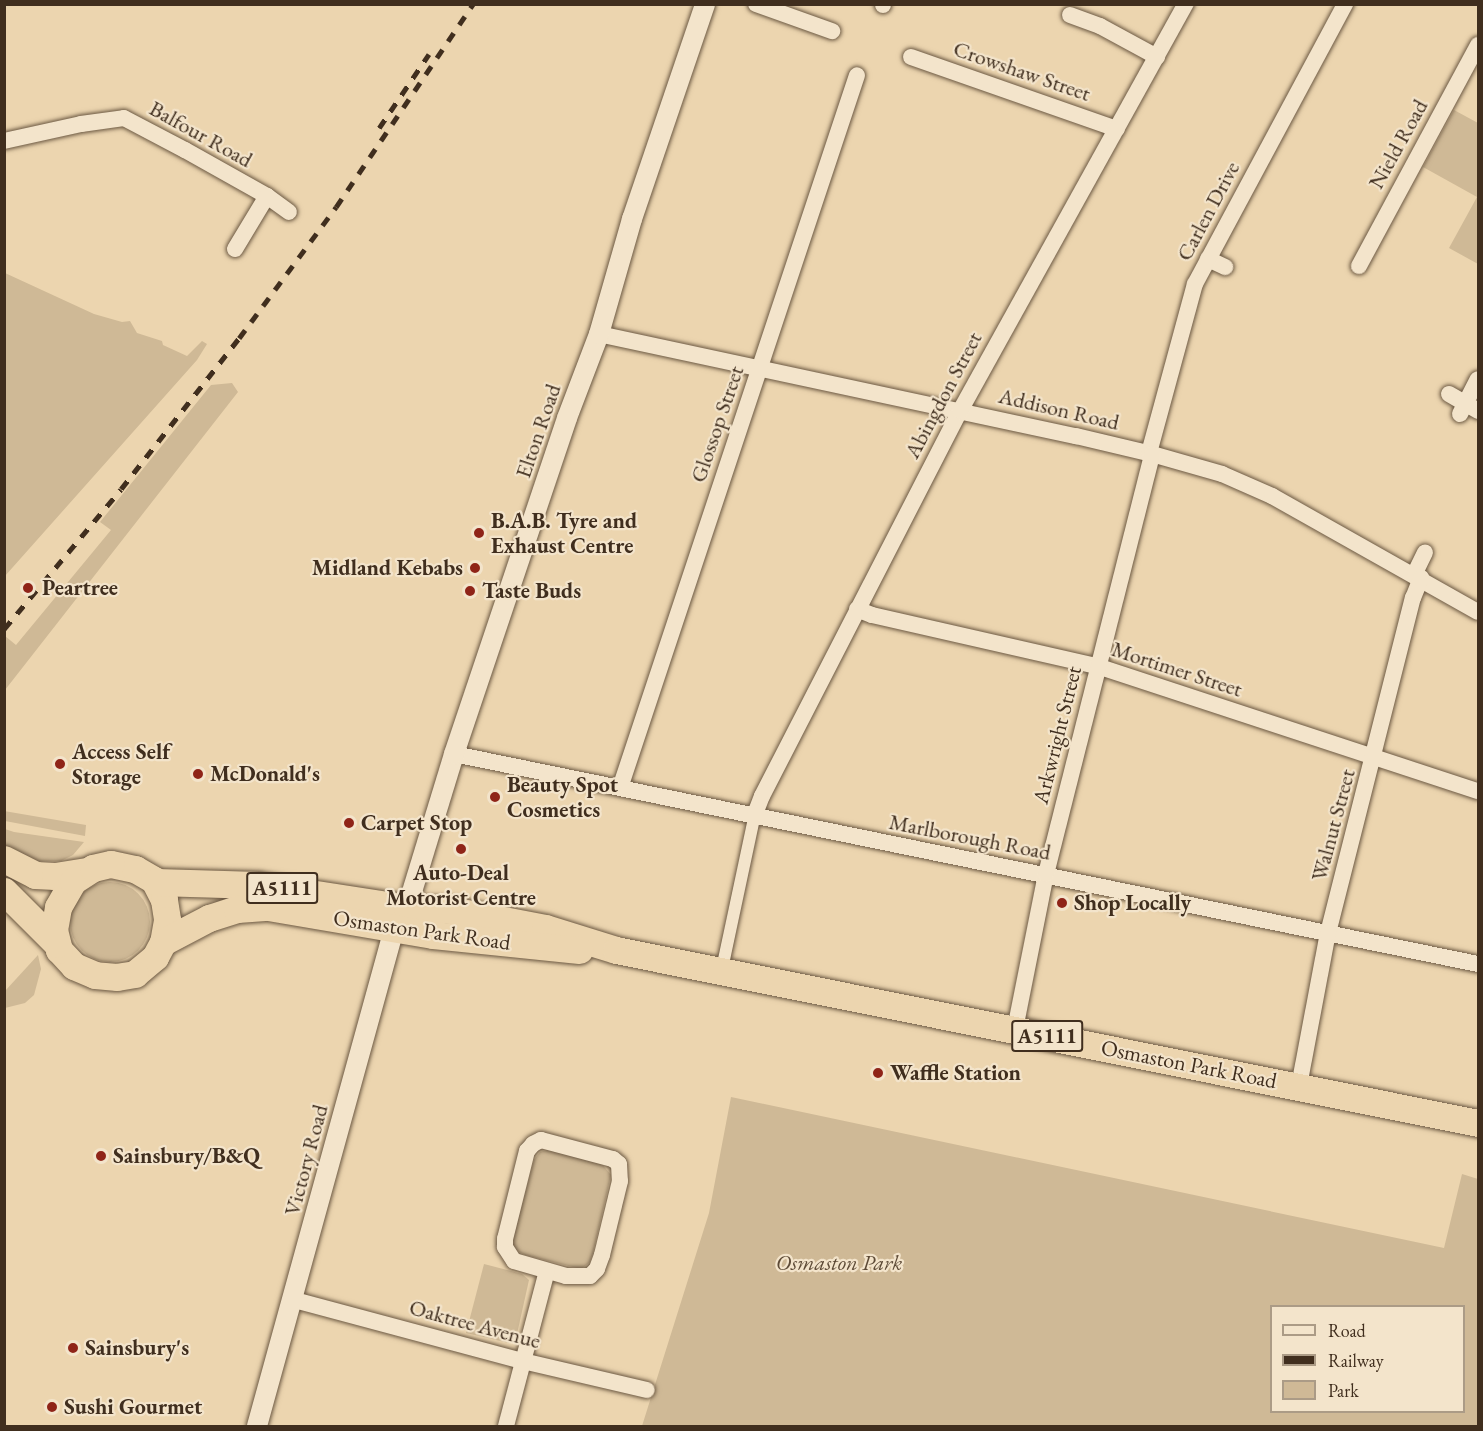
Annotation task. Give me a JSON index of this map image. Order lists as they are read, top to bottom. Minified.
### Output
{"streets":{"highway":["A5111","Osmaston Park Road"],"street":["Crowshaw Street","Balfour Road","Nield Road","Carlen Drive","Abingdon Street","Addison Road","Glossop Street","Elton Road","Mortimer Street","Arkwright Street","Walnut Street","Marlborough Road","Victory Road","Oaktree Avenue"]},"crossings":[["Crowshaw Street","Abingdon Street"],["Carlen Drive","Addison Road"],["Carlen Drive","Arkwright Street"],["Abingdon Street","Addison Road"],["Abingdon Street","Mortimer Street"],["Abingdon Street","Marlborough Road"],["Addison Road","Glossop Street"],["Addison Road","Elton Road"],["Addison Road","Arkwright Street"],["Addison Road","Walnut Street"],["Glossop Street","Marlborough Road"],["Elton Road","Marlborough Road"],["Elton Road","Osmaston Park Road"],["Elton Road","Victory Road"],["Mortimer Street","Arkwright Street"],["Mortimer Street","Walnut Street"],["Arkwright Street","Marlborough Road"],["Arkwright Street","Osmaston Park Road"],["Walnut Street","Marlborough Road"],["Walnut Street","Osmaston Park Road"],["A5111","Osmaston Park Road"],["Osmaston Park Road","Victory Road"],["Victory Road","Oaktree Avenue"]],"parks":["Osmaston Park"],"places":["B.A.B. Tyre and Exhaust Centre","Midland Kebabs","Peartree","Taste Buds","Access Self Storage","McDonald's","Beauty Spot Cosmetics","Carpet Stop","Auto-Deal Motorist Centre","Shop Locally","Waffle Station","Sainsbury/B&Q","Sainsbury's","Sushi Gourmet"],"legend":["Road","Railway","Park"]}
